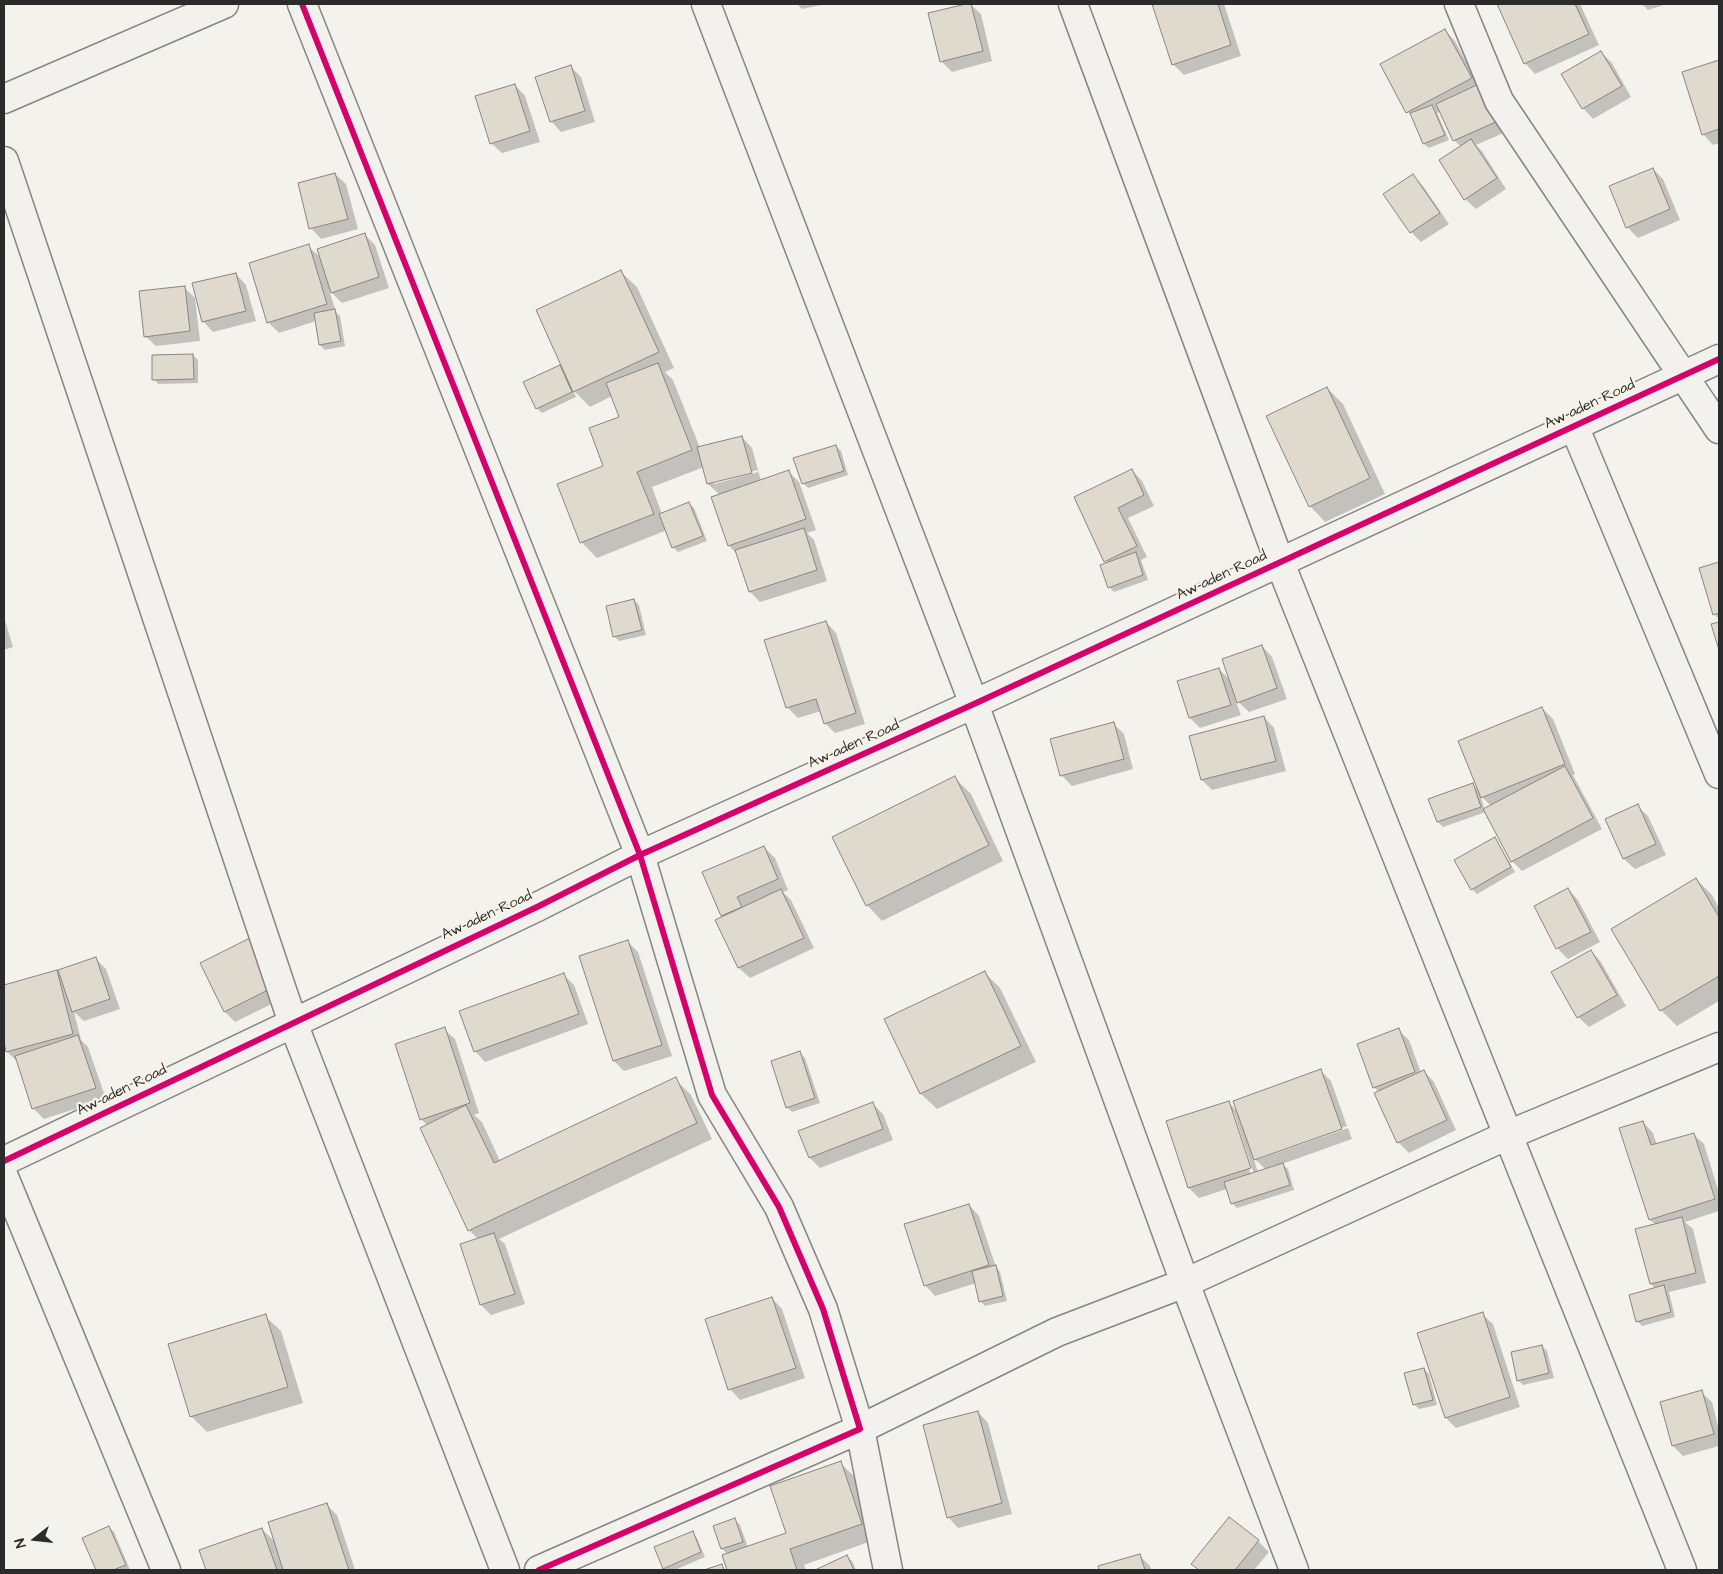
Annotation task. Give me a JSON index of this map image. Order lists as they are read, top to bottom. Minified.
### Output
{"streets":{"street":["Aw-aden Road"]},"north":"left"}
